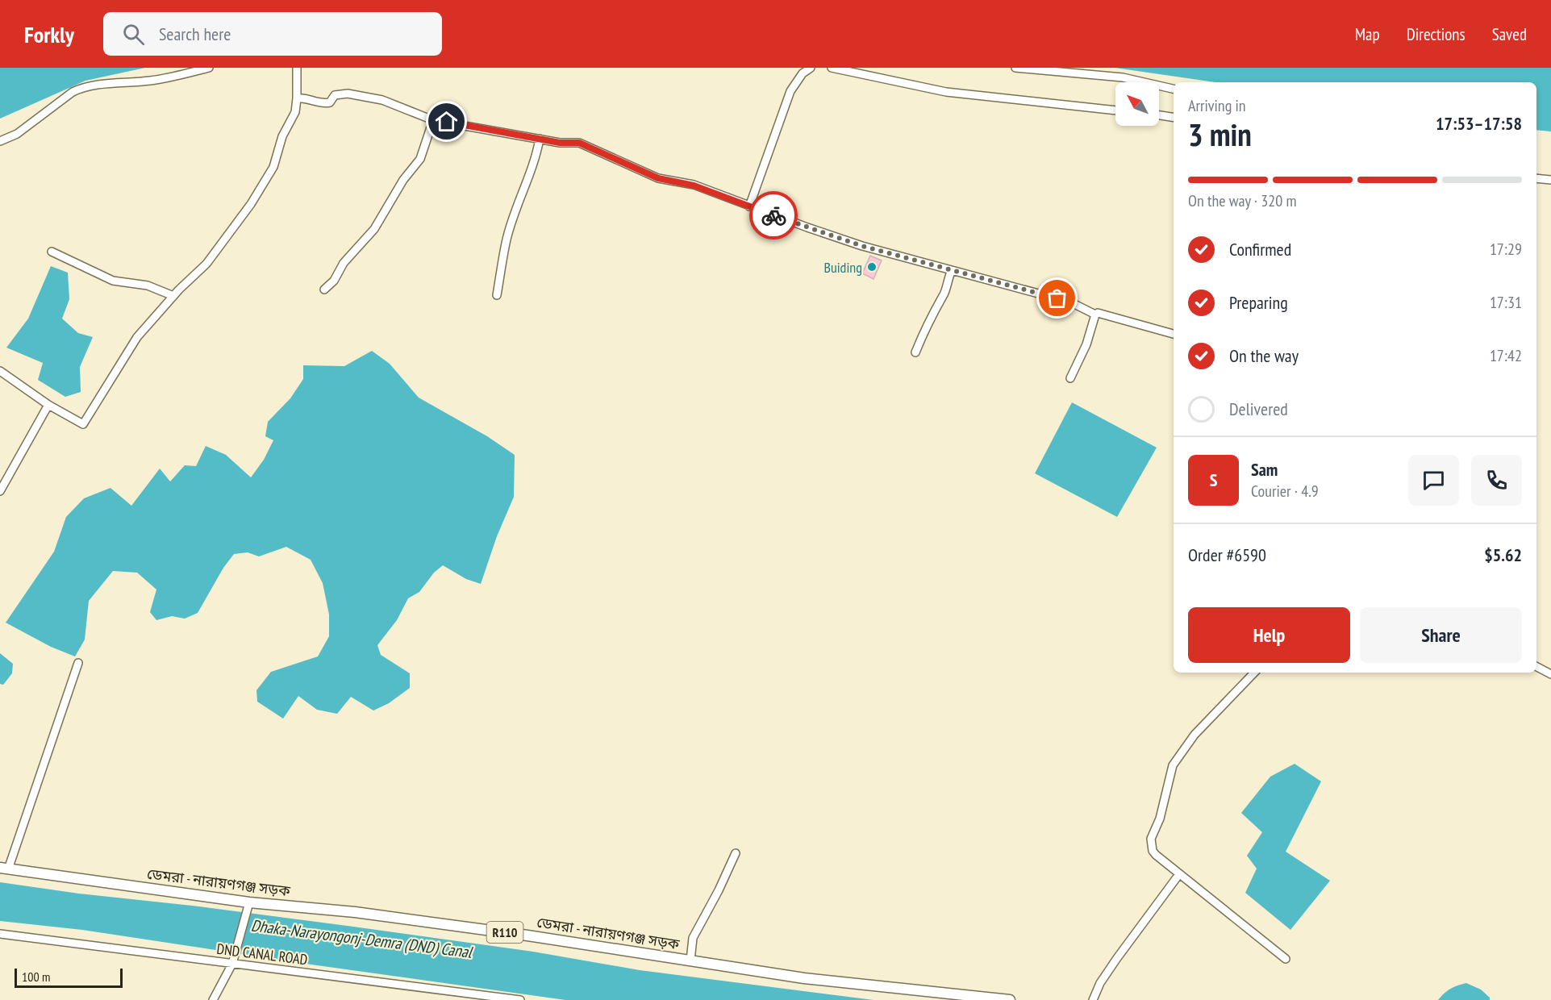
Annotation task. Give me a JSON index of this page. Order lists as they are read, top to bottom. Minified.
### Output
{"streets":{"main road":["ডেমরা - নারায়ণগঞ্জ সড়ক","R110"],"street":["DND CANAL ROAD"]},"water":["Dhaka-Narayongonj-Demra (DND) Canal"],"places":["Buiding"],"scale_bar":"100 m","north":"top left","page":{"header":"Forkly","search":"Search here","nav":["Map","Directions","Saved"],"heading":["3 min","Arriving in","17:53–17:58"],"panel":["Sam","Courier · 4.9","Order #6590","$5.62"],"bar":"On the way · 320 m","list":[["Confirmed","17:29"],["Preparing","17:31"],["On the way","17:42"],"Delivered"],"round":"S","buttons":["Help","Share"],"scale":"100 m"}}
